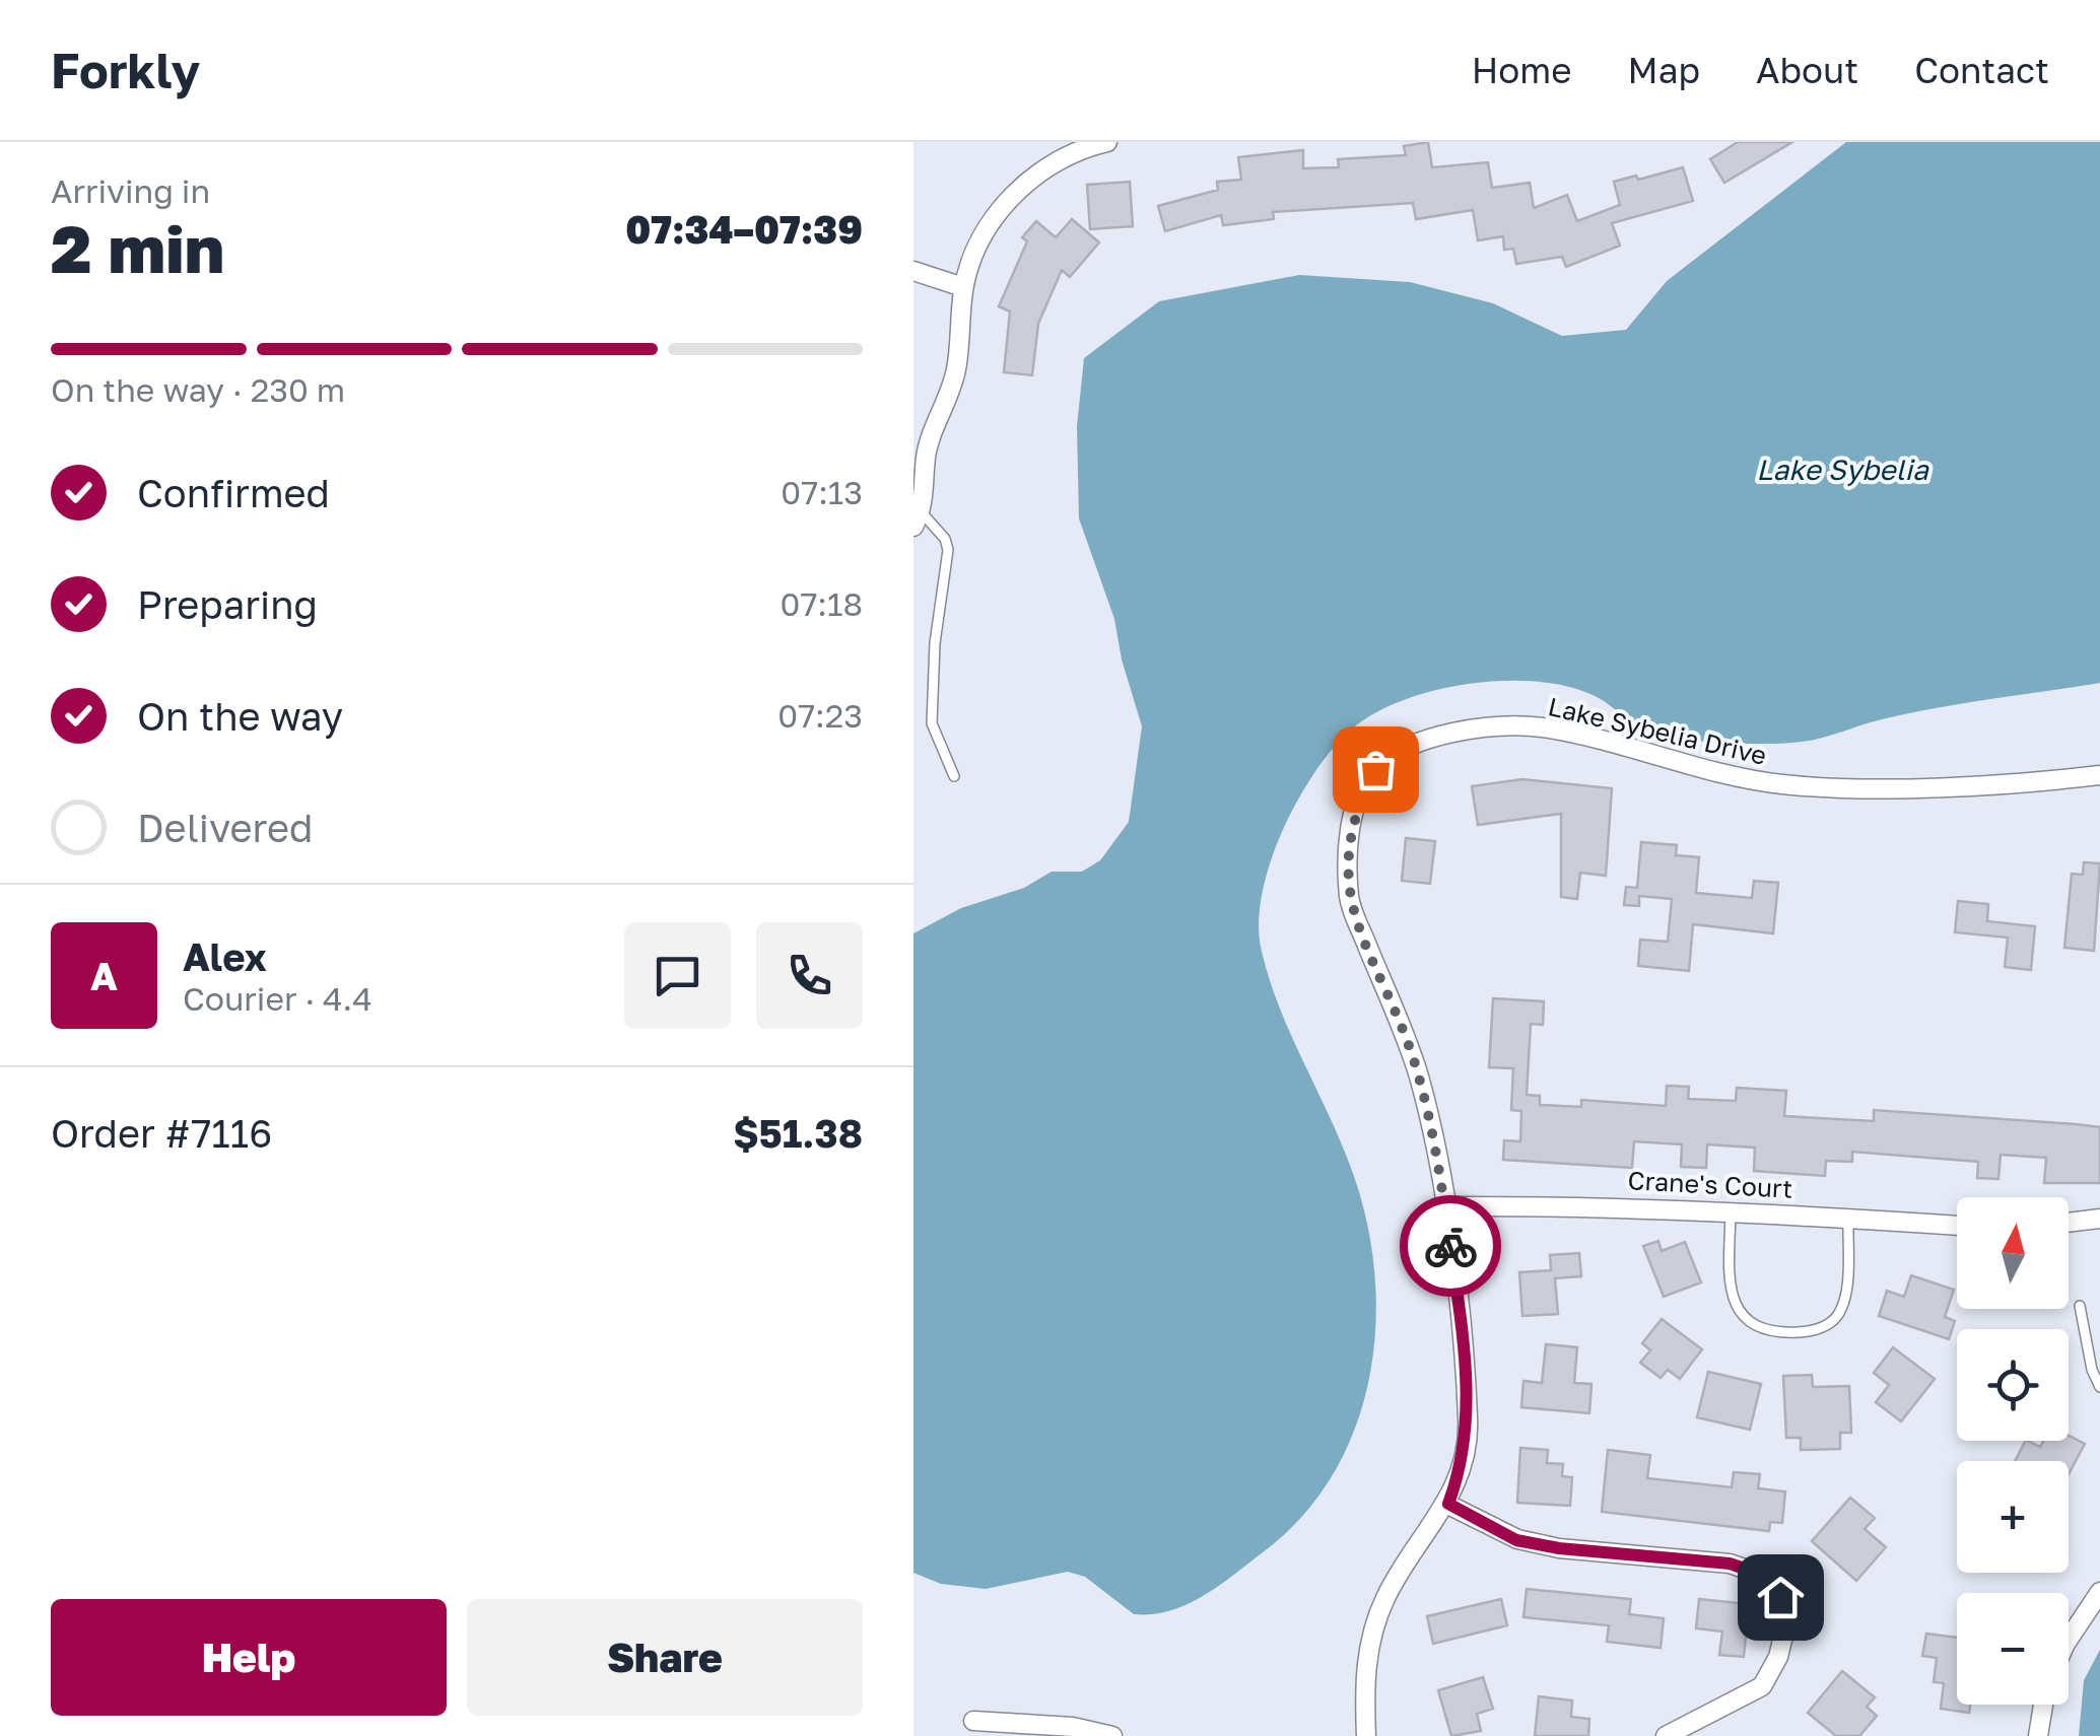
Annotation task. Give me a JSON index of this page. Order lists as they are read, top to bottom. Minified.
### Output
{"streets":{"street":["Lake Sybelia Drive","Crane's Court"]},"crossings":[["Lake Sybelia Drive","Crane's Court"]],"water":["Lake Sybelia"],"north":"top","page":{"header":"Forkly","nav":["Home","Map","About","Contact"],"heading":["2 min","Arriving in","07:34–07:39"],"panel":["Alex","Courier · 4.4","Order #7116","$51.38"],"bar":"On the way · 230 m","list":[["Confirmed","07:13"],["Preparing","07:18"],["On the way","07:23"],"Delivered"],"round":"A","map_buttons":["+","−"],"buttons":["Help","Share"]}}
